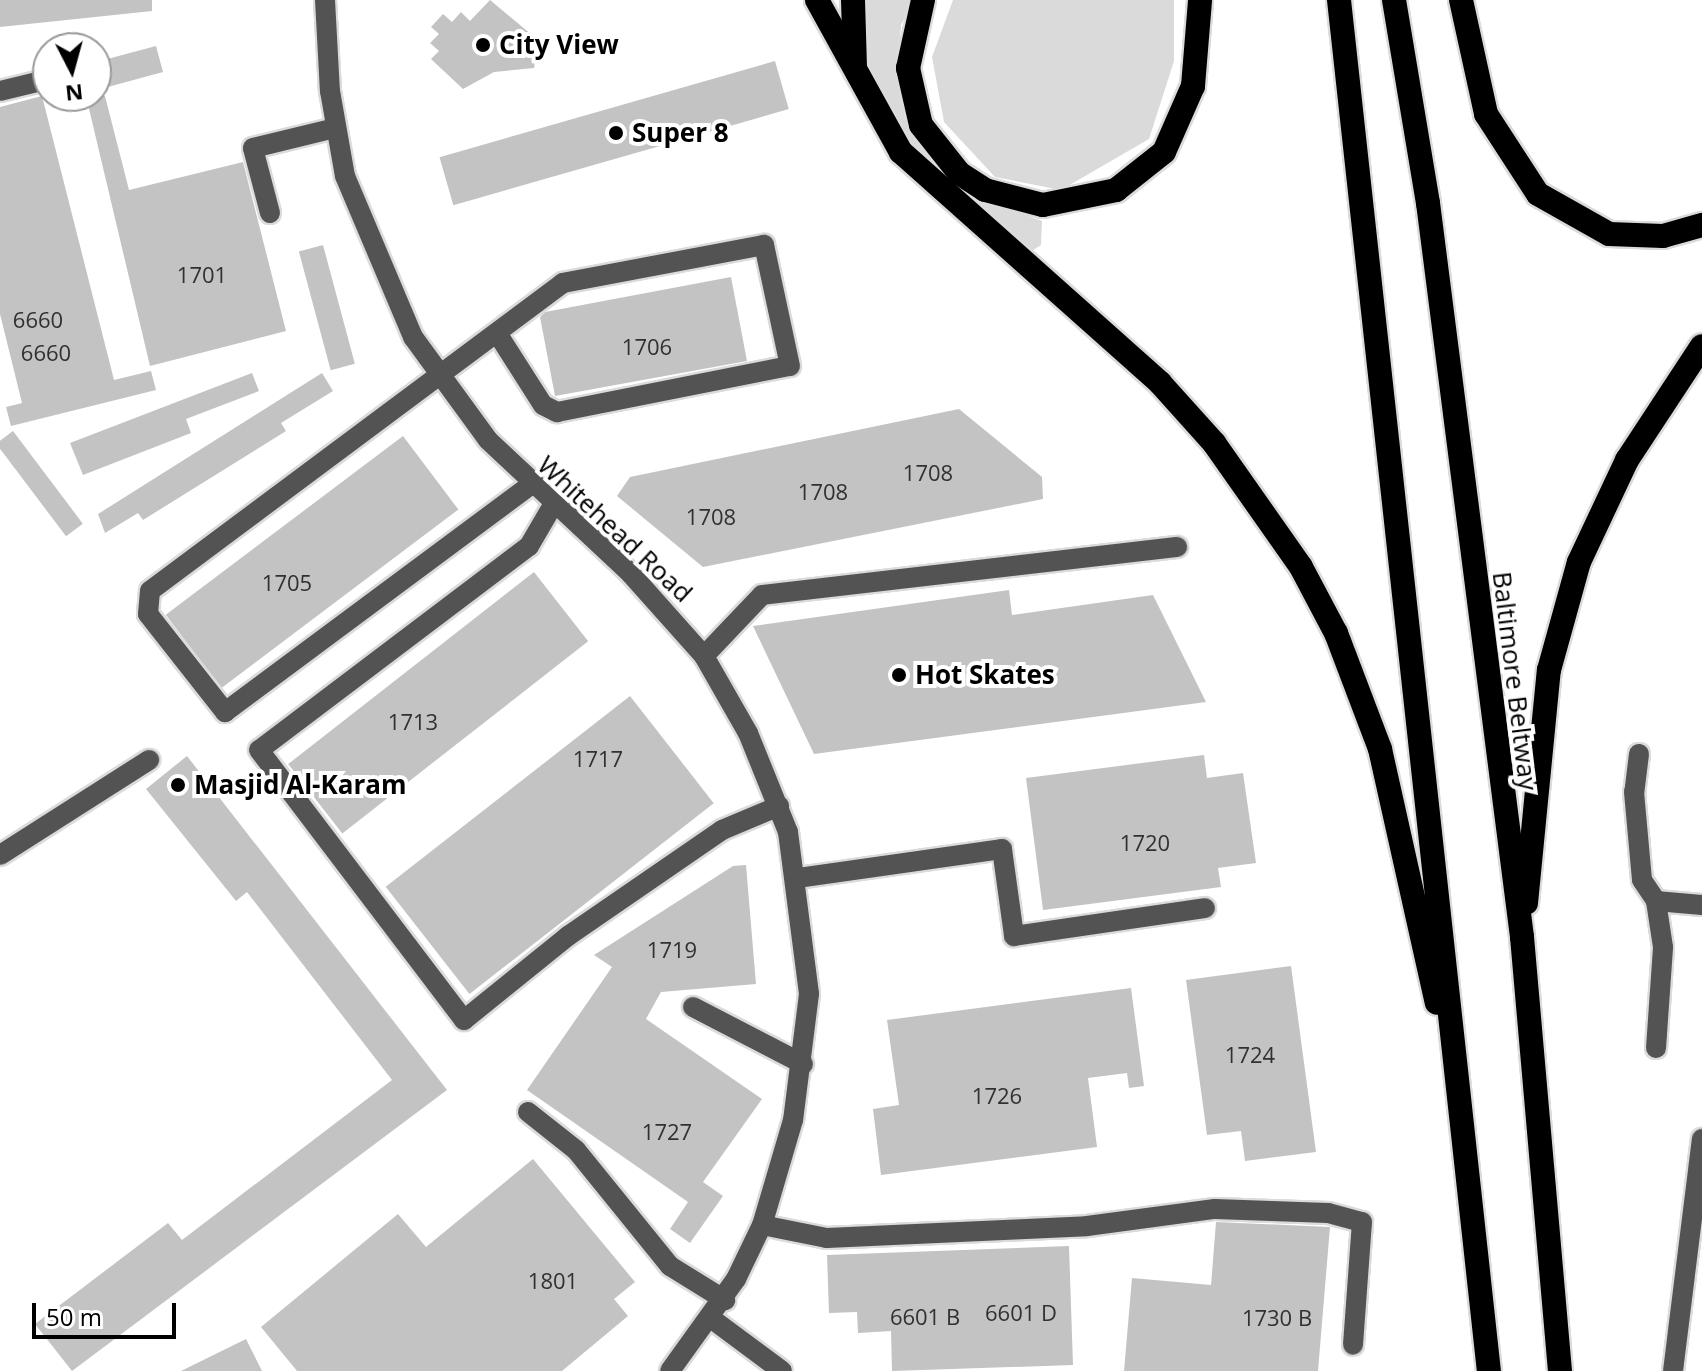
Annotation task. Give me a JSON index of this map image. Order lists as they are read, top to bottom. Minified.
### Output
{"streets":{"highway":["Baltimore Beltway"],"street":["Whitehead Road"]},"places":["City View","Super 8","Hot Skates","Masjid Al-Karam"],"house_numbers":["1701","6660","1706","6660","1708","1708","1708","1705","1713","1717","1720","1719","1724","1726","1727","1801","6601 D","6601 B","1730 B"],"scale_bar":"50 m","north":"bottom"}
